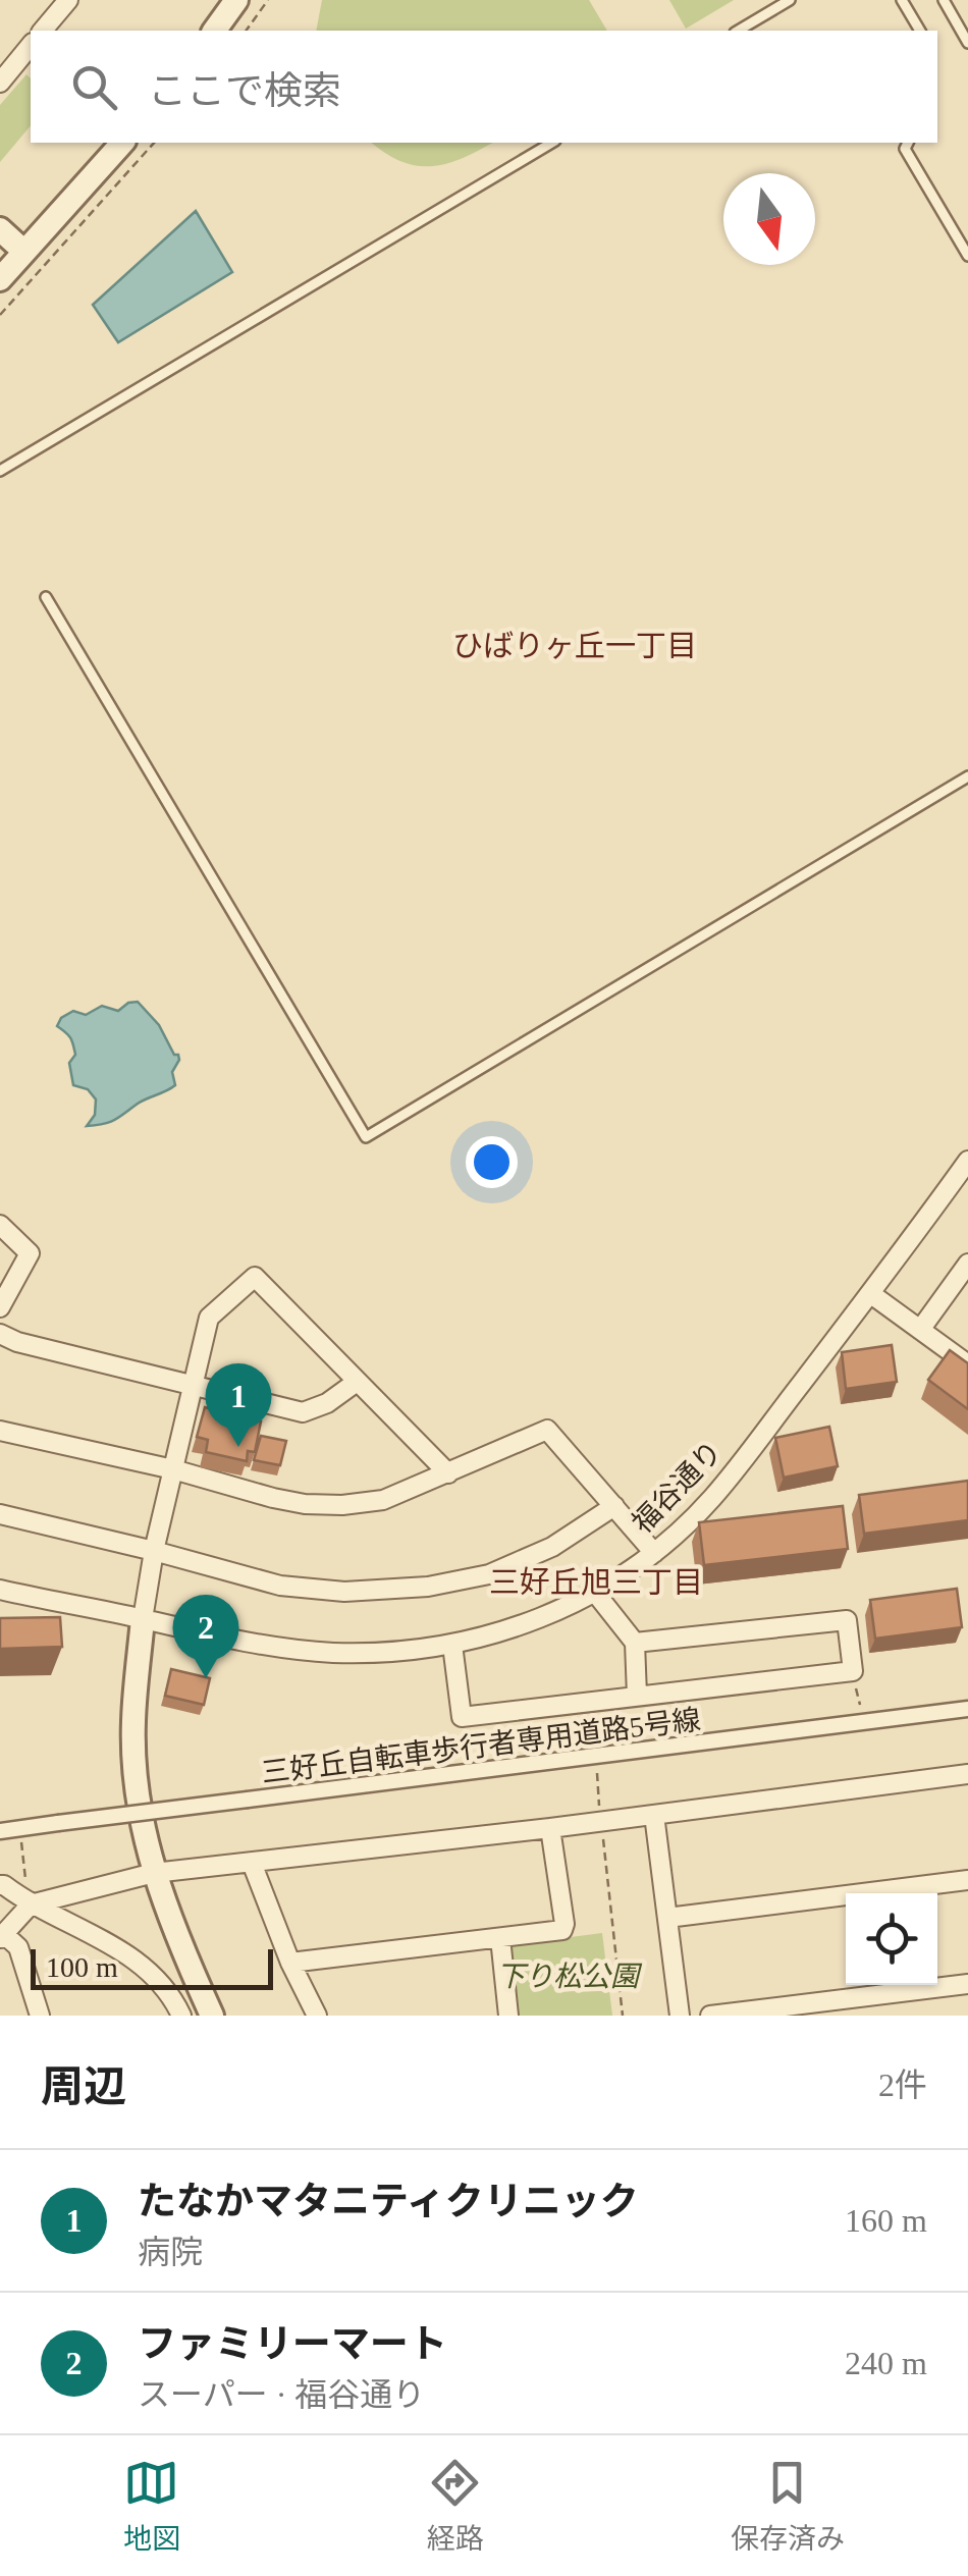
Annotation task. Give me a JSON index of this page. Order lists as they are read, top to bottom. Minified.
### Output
{"streets":{"street":["福谷通り","三好丘自転車歩行者専用道路5号線"]},"districts":["ひばりヶ丘一丁目","三好丘旭三丁目"],"parks":["下り松公園"],"scale_bar":"100 m","north":"bottom","page":{"search":"ここで検索","pins":["1","2"],"scale":"100 m","heading":["周辺","2件"],"list":[{"mark":"1","name":"たなかマタニティクリニック","note":"病院","value":"160 m"},{"mark":"2","name":"ファミリーマート","note":"スーパー · 福谷通り","value":"240 m"}],"nav":["地図","経路","保存済み"]}}
